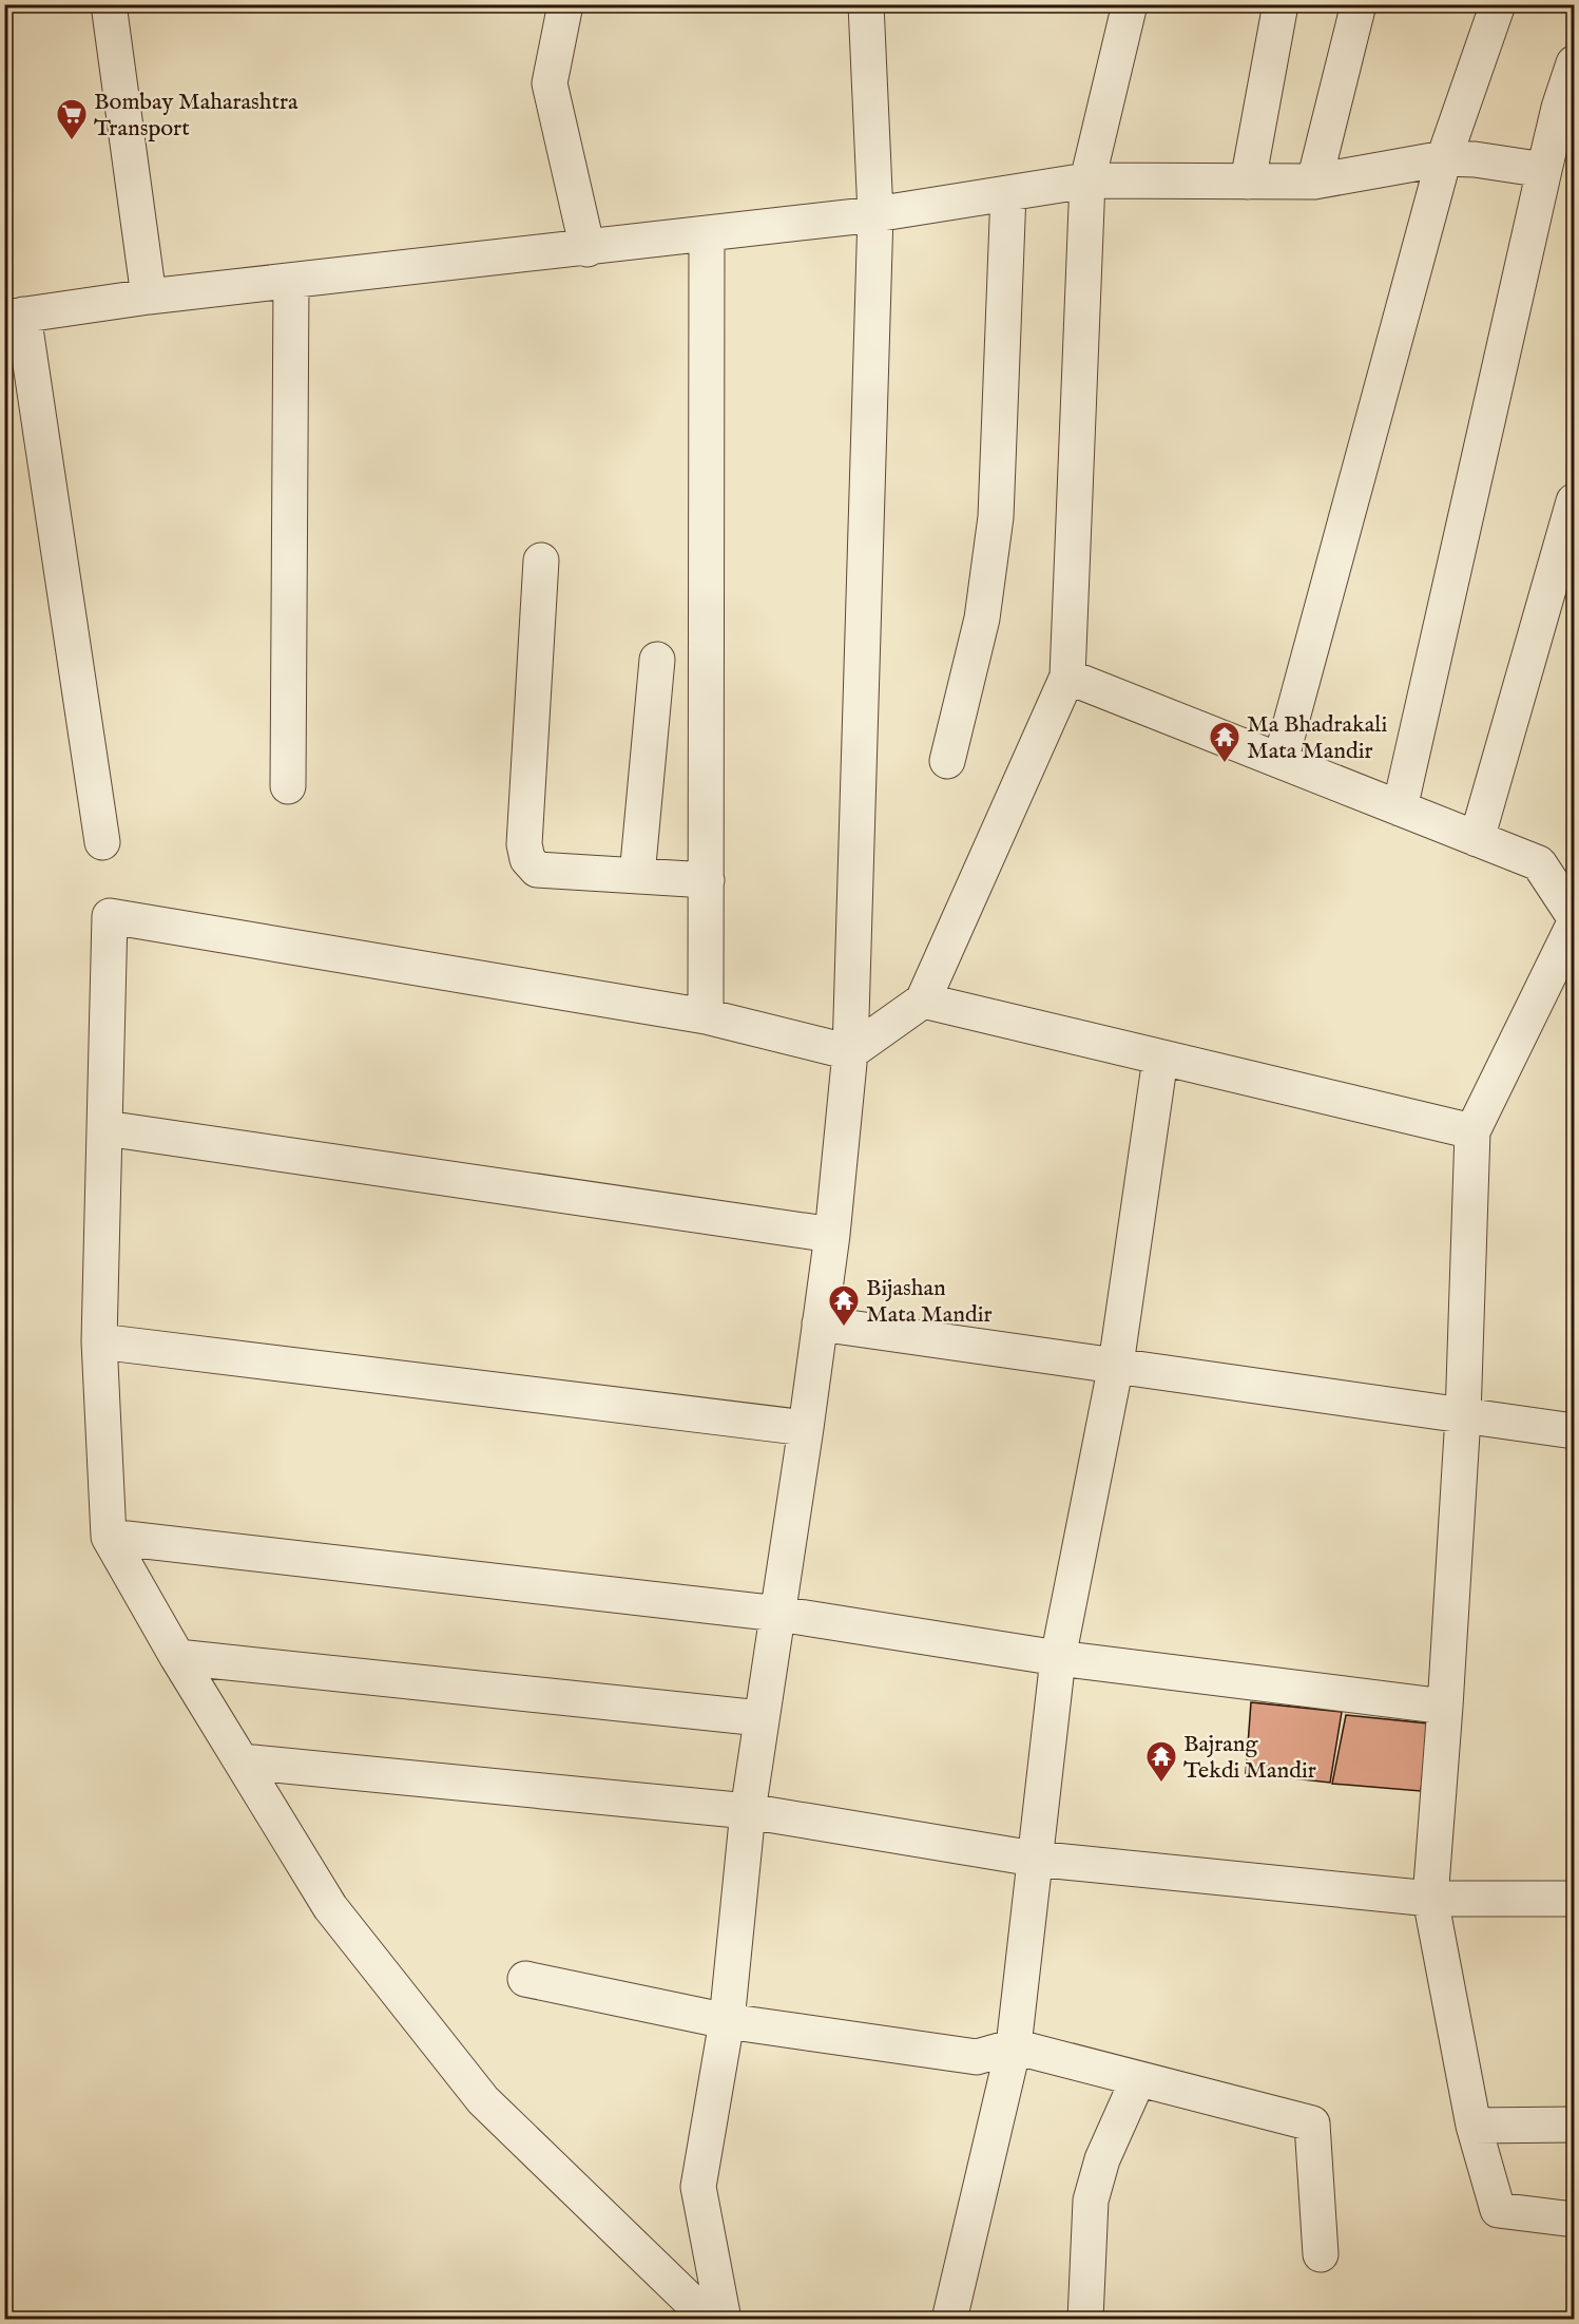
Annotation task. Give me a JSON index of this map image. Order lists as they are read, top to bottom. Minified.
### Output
{"places":{"supermarket":["Bombay Maharashtra Transport"],"temple":["Ma Bhadrakali Mata Mandir","Bijashan Mata Mandir","Bajrang Tekdi Mandir"]}}
